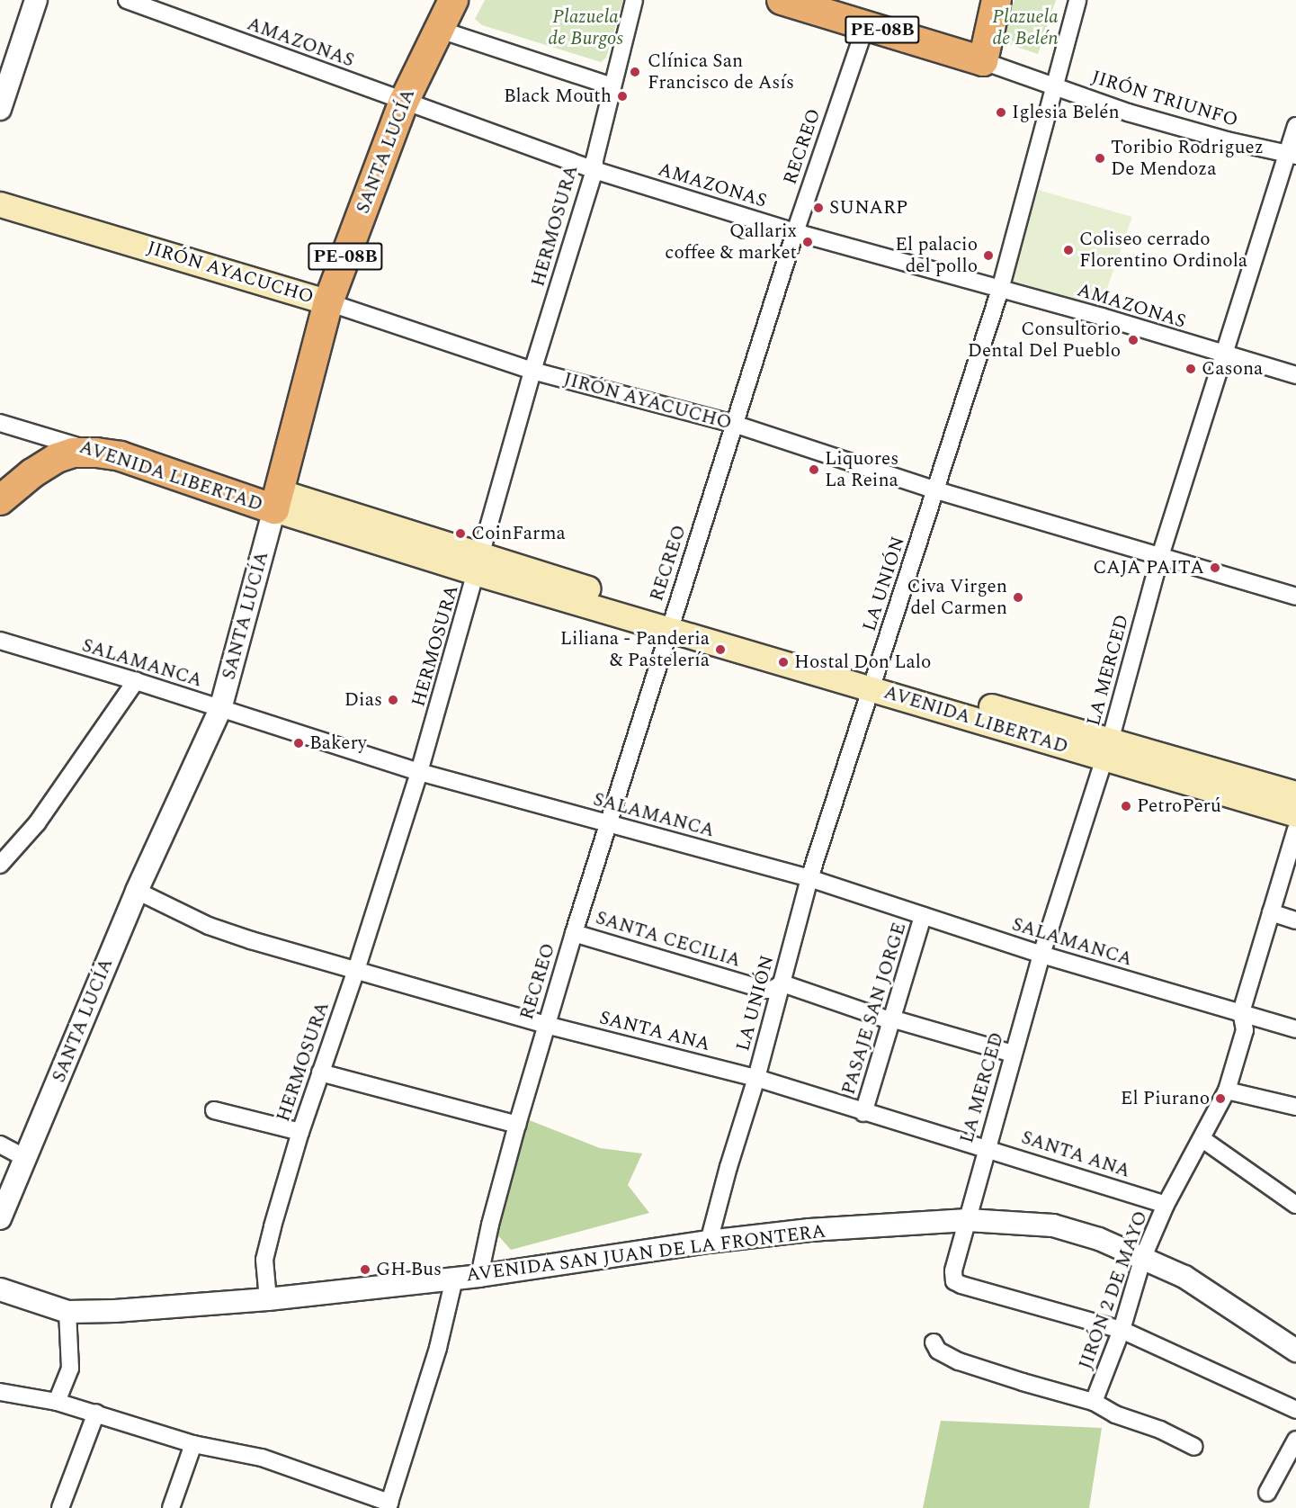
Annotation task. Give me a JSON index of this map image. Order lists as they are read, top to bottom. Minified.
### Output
{"streets":{"highway":["PE-08B","SANTA LUCÍA","AVENIDA LIBERTAD"],"main road":["JIRÓN AYACUCHO"],"street":["AMAZONAS","JIRÓN TRIUNFO","RECREO","HERMOSURA","LA UNIÓN","SALAMANCA","LA MERCED","SANTA CECILIA","PASAJE SAN JORGE","SANTA ANA","AVENIDA SAN JUAN DE LA FRONTERA","JIRÓN 2 DE MAYO"]},"crossings":[["PE-08B","JIRÓN TRIUNFO"],["PE-08B","RECREO"],["AMAZONAS","RECREO"],["AMAZONAS","SANTA LUCÍA"],["AMAZONAS","HERMOSURA"],["AMAZONAS","LA UNIÓN"],["AMAZONAS","LA MERCED"],["JIRÓN TRIUNFO","LA UNIÓN"],["JIRÓN TRIUNFO","LA MERCED"],["RECREO","JIRÓN AYACUCHO"],["RECREO","AVENIDA LIBERTAD"],["RECREO","SALAMANCA"],["RECREO","SANTA CECILIA"],["RECREO","SANTA ANA"],["RECREO","AVENIDA SAN JUAN DE LA FRONTERA"],["SANTA LUCÍA","JIRÓN AYACUCHO"],["SANTA LUCÍA","AVENIDA LIBERTAD"],["SANTA LUCÍA","SALAMANCA"],["SANTA LUCÍA","SANTA ANA"],["HERMOSURA","JIRÓN AYACUCHO"],["HERMOSURA","AVENIDA LIBERTAD"],["HERMOSURA","SALAMANCA"],["HERMOSURA","SANTA ANA"],["HERMOSURA","AVENIDA SAN JUAN DE LA FRONTERA"],["JIRÓN AYACUCHO","LA UNIÓN"],["JIRÓN AYACUCHO","LA MERCED"],["AVENIDA LIBERTAD","LA UNIÓN"],["AVENIDA LIBERTAD","LA MERCED"],["LA UNIÓN","SALAMANCA"],["LA UNIÓN","SANTA CECILIA"],["LA UNIÓN","SANTA ANA"],["LA UNIÓN","AVENIDA SAN JUAN DE LA FRONTERA"],["SALAMANCA","LA MERCED"],["SALAMANCA","PASAJE SAN JORGE"],["SALAMANCA","JIRÓN 2 DE MAYO"],["LA MERCED","SANTA ANA"],["LA MERCED","AVENIDA SAN JUAN DE LA FRONTERA"],["LA MERCED","JIRÓN 2 DE MAYO"],["PASAJE SAN JORGE","SANTA ANA"],["SANTA ANA","JIRÓN 2 DE MAYO"],["AVENIDA SAN JUAN DE LA FRONTERA","JIRÓN 2 DE MAYO"]],"parks":["Plazuela de Burgos","Plazuela de Belén"],"places":["Clínica San Francisco de Asís","Black Mouth","Iglesia Belén","Toribio Rodriguez De Mendoza","SUNARP","Qallarix coffee & market","Coliseo cerrado Florentino Ordinola","El palacio del pollo","Consultorio Dental Del Pueblo","Casona","Liquores La Reina","CoinFarma","CAJA PAITA","Civa Virgen del Carmen","Liliana - Panderia & Pastelería","Hostal Don Lalo","Dias","Bakery","PetroPerú","El Piurano","GH Bus"]}
